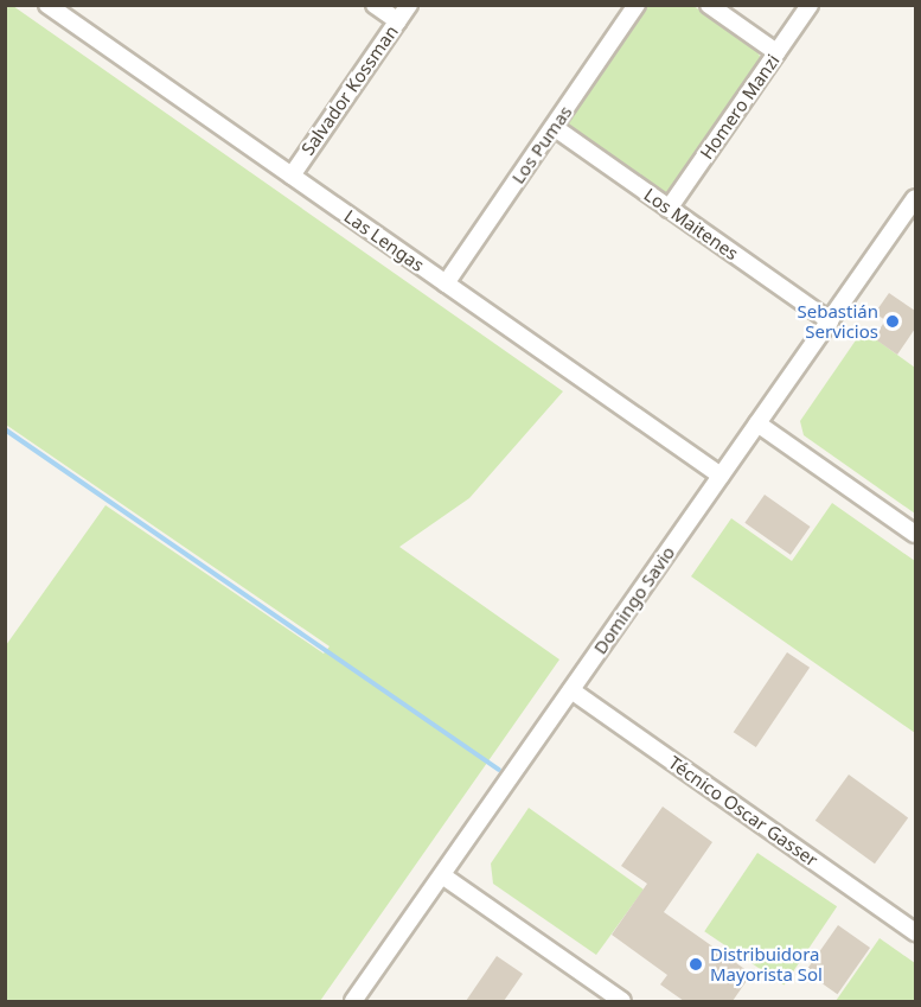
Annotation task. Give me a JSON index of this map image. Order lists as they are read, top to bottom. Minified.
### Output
{"streets":{"street":["Salvador Kossman","Homero Manzi","Los Pumas","Los Maitenes","Las Lengas","Domingo Savio","Técnico Oscar Gasser"]},"crossings":[["Salvador Kossman","Las Lengas"],["Homero Manzi","Los Maitenes"],["Los Pumas","Los Maitenes"],["Los Pumas","Las Lengas"],["Los Maitenes","Domingo Savio"],["Las Lengas","Domingo Savio"],["Domingo Savio","Técnico Oscar Gasser"]],"places":["Sebastián Servicios","Distribuidora Mayorista Sol"]}
